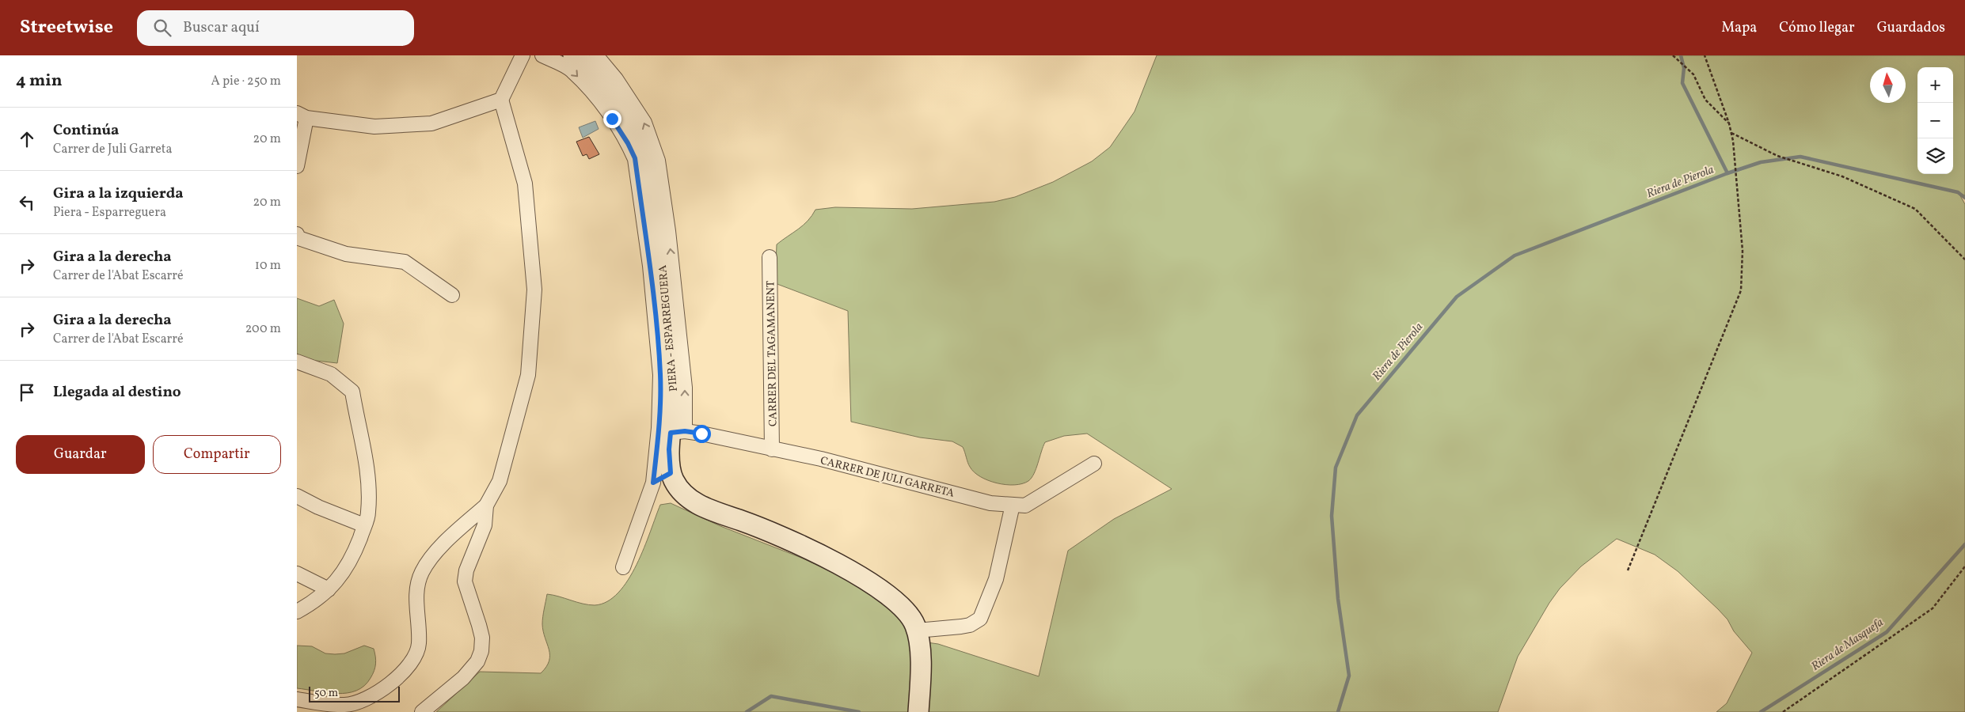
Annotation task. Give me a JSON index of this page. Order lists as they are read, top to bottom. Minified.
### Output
{"streets":{"main road":["PIERA - ESPARREGUERA"],"street":["CARRER DEL TAGAMANENT","CARRER DE JULI GARRETA"]},"crossings":[["PIERA - ESPARREGUERA","CARRER DE JULI GARRETA"],["CARRER DEL TAGAMANENT","CARRER DE JULI GARRETA"]],"water":["Riera de Pierola","Riera de Masquefa"],"scale_bar":"50 m","north":"top","page":{"header":"Streetwise","search":"Buscar aquí","nav":["Mapa","Cómo llegar","Guardados"],"heading":["4 min","A pie · 250 m"],"map_buttons":["+","−"],"list":[["Continúa","Carrer de Juli Garreta","20 m"],["Gira a la izquierda","Piera - Esparreguera","20 m"],["Gira a la derecha","Carrer de l'Abat Escarré","10 m"],["Gira a la derecha","Carrer de l'Abat Escarré","200 m"],"Llegada al destino"],"buttons":["Guardar","Compartir"],"scale":"50 m"}}
